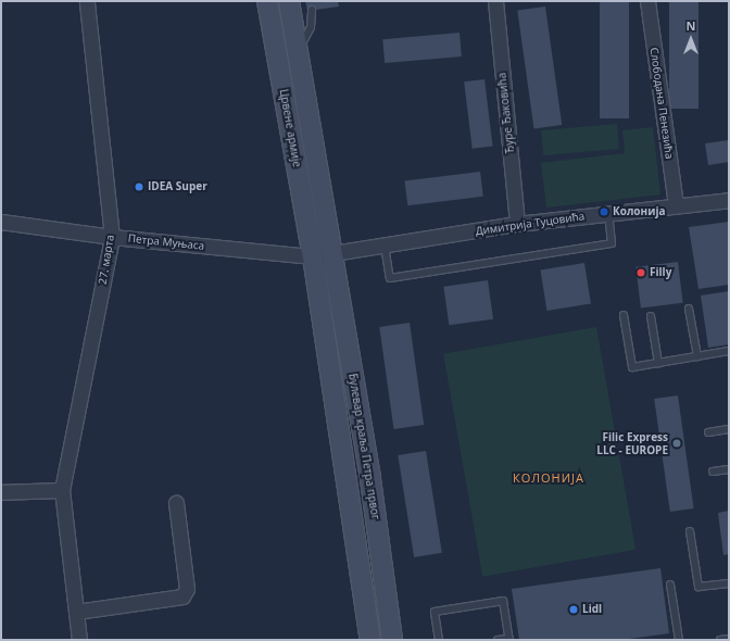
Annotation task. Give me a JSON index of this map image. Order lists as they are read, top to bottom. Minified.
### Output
{"streets":{"main road":["Црвене армије","Булевар краља Петра првог"],"street":["Слободана Пенезића","Ђуре Ђаковића","Димитрија Туцовића","Петра Муњаса","27. марта"]},"crossings":[["Слободана Пенезића","Димитрија Туцовића"],["Ђуре Ђаковића","Димитрија Туцовића"],["Црвене армије","Димитрија Туцовића"],["Црвене армије","Петра Муњаса"],["Црвене армије","Булевар краља Петра првог"],["Димитрија Туцовића","Петра Муњаса"],["Димитрија Туцовића","Булевар краља Петра првог"],["Петра Муњаса","27. марта"],["Петра Муњаса","Булевар краља Петра првог"]],"districts":["КОЛОНИЈА"],"places":["IDEA Super","Колонија","Filly","Filic Express LLC - EUROPE","Lidl"],"north":"top"}
